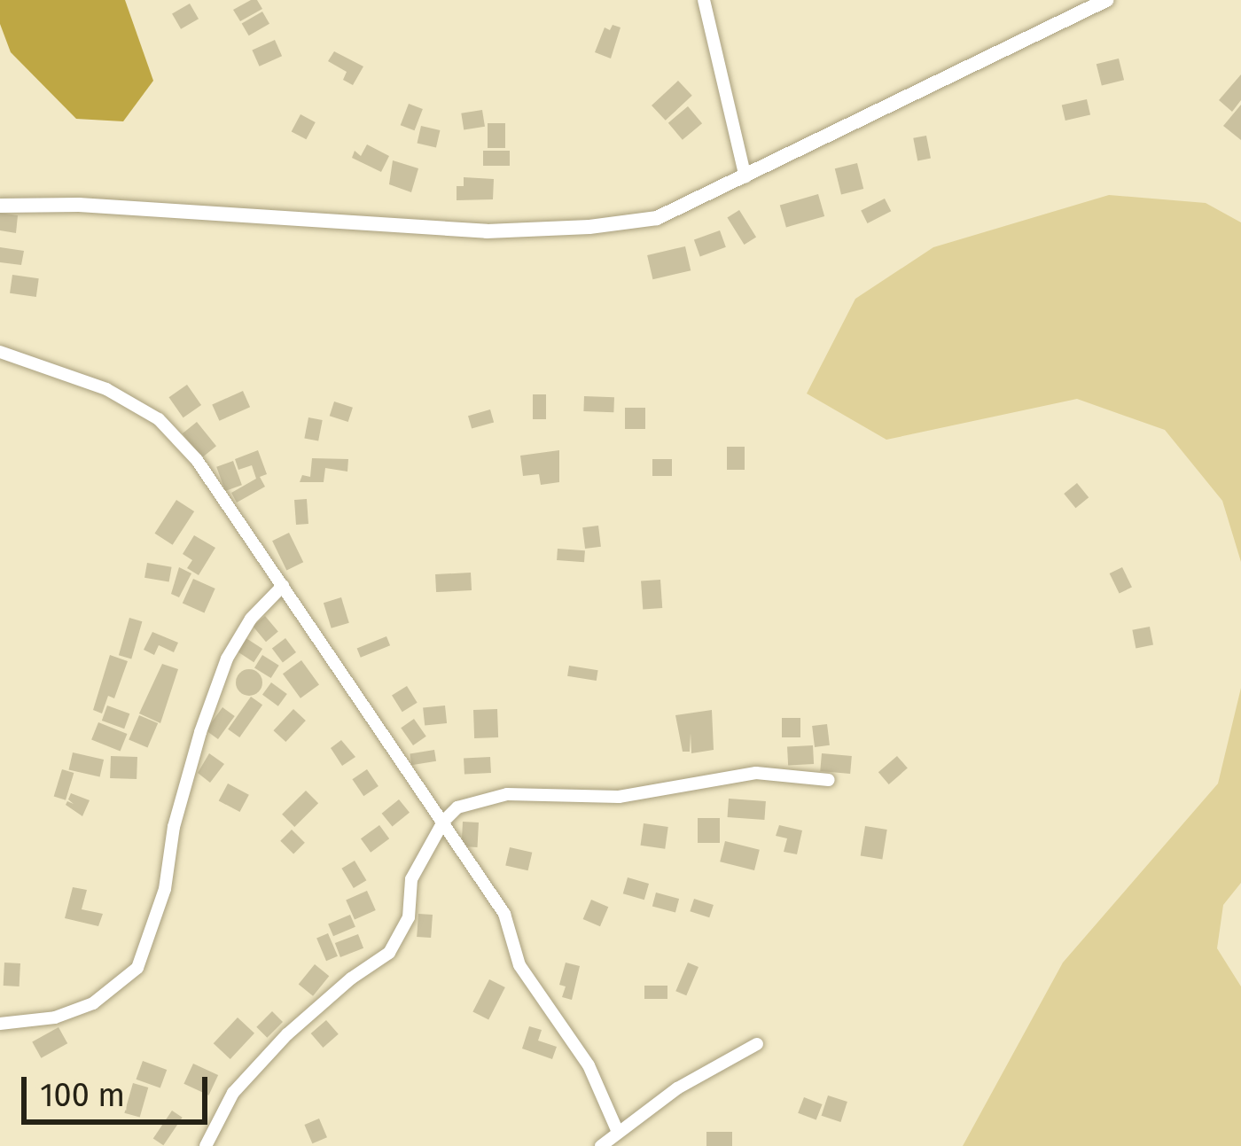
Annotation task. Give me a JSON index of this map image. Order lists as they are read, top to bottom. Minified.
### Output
{"scale_bar":"100 m"}
